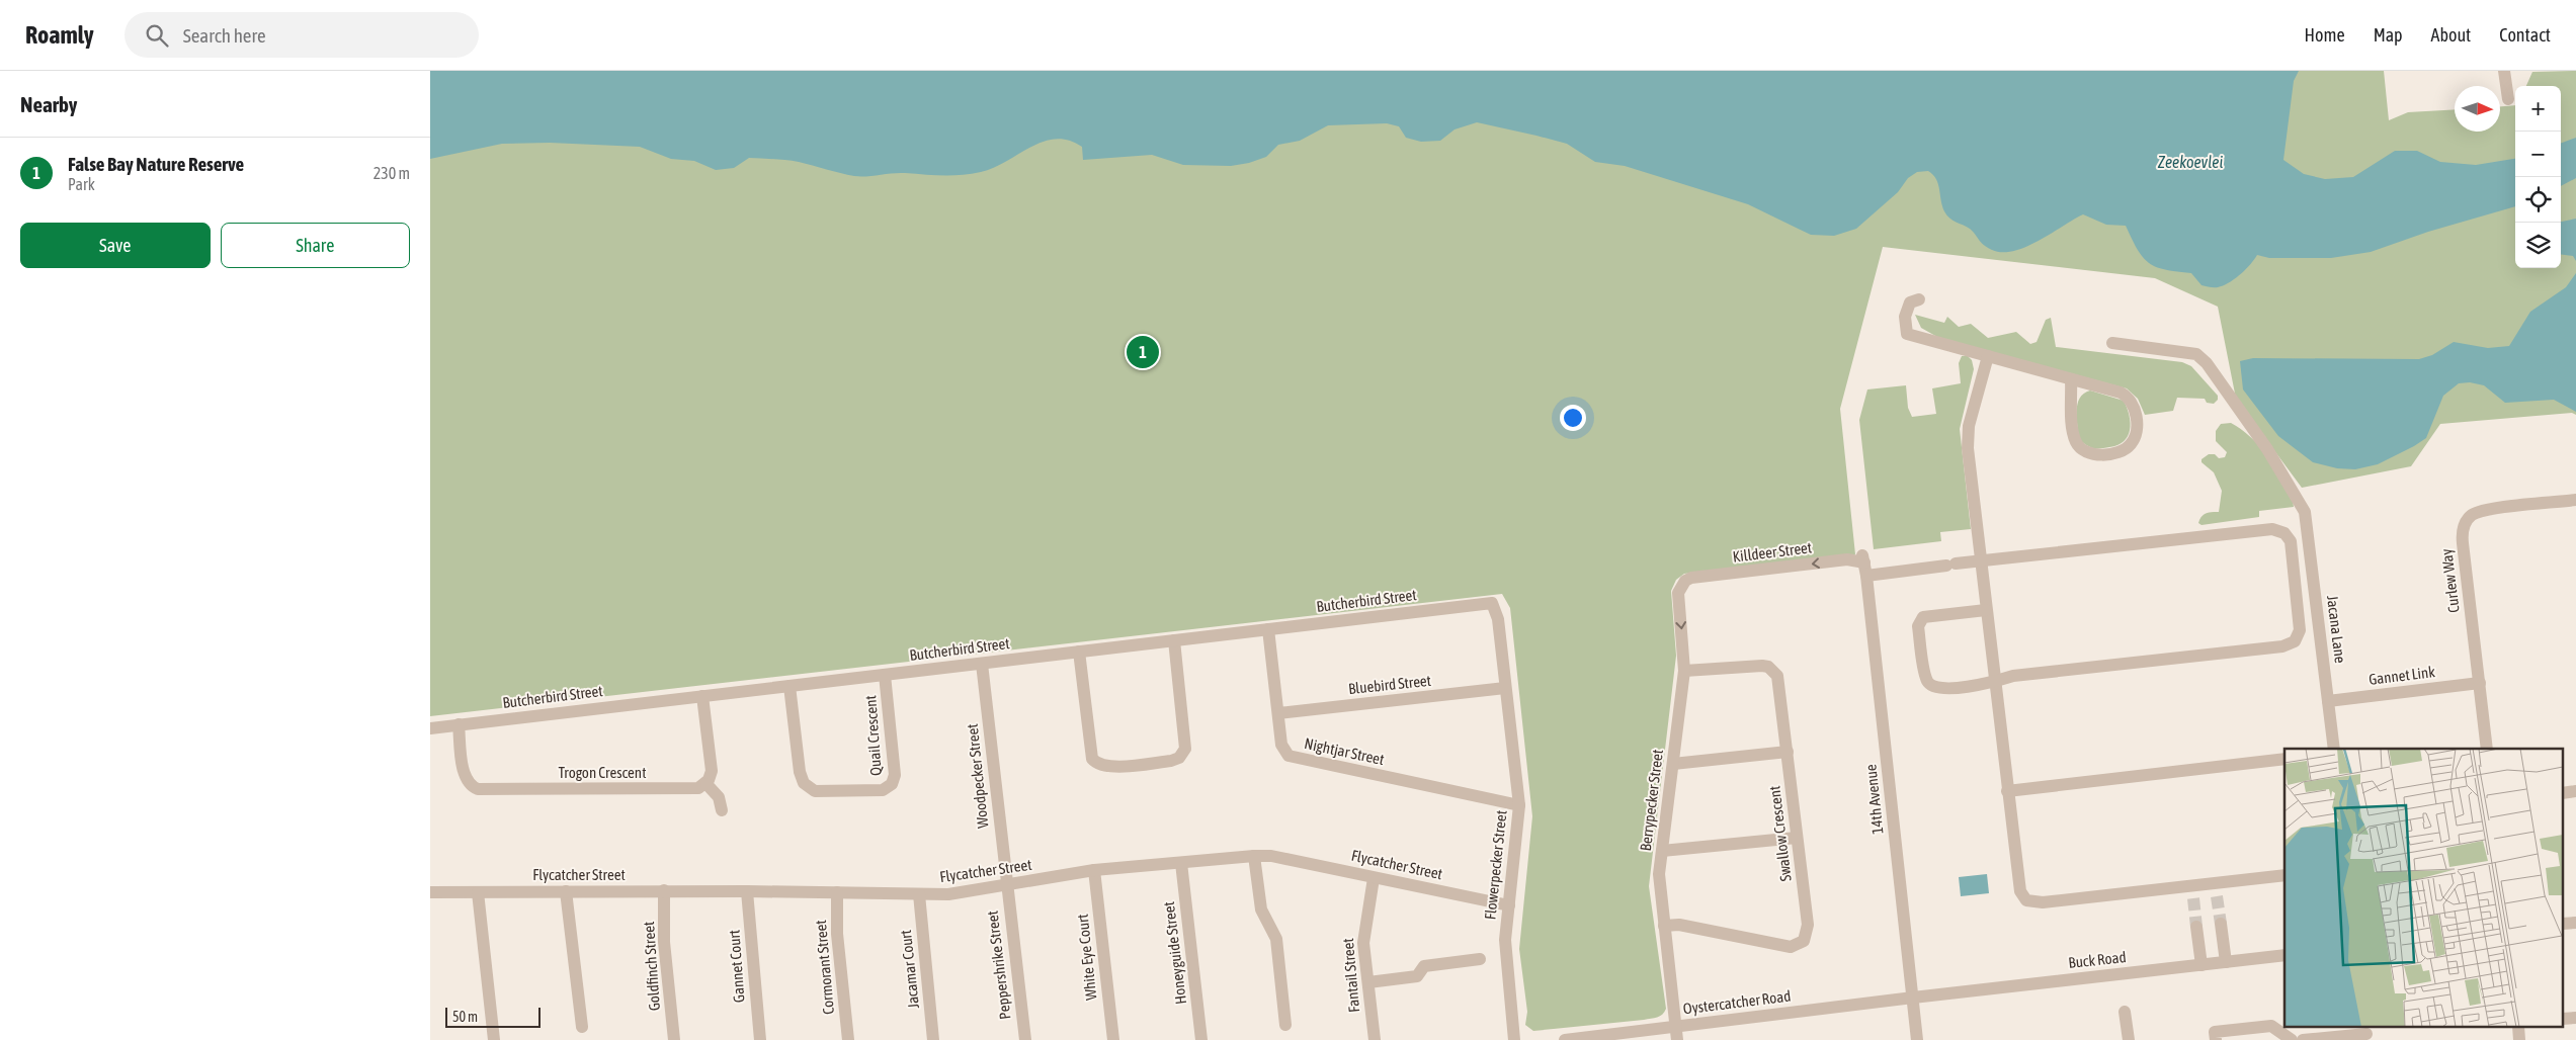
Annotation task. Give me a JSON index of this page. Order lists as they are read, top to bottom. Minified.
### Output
{"streets":{"street":["Killdeer Street","Curlew Way","Butcherbird Street","Jacana Lane","Gannet Link","Bluebird Street","Quail Crescent","Nightjar Street","Trogon Crescent","Woodpecker Street","14th Avenue","Berrypecker Street","Swallow Crescent","Flycatcher Street","Flowerpecker Street","Honeyguide Street","White Eye Court","Buck Road","Peppershrike Street","Goldfinch Street","Gannet Court","Cormorant Street","Jacamar Court","Fantail Street","Oystercatcher Road"]},"crossings":[["Killdeer Street","14th Avenue"],["Killdeer Street","Berrypecker Street"],["Curlew Way","Gannet Link"],["Butcherbird Street","Quail Crescent"],["Butcherbird Street","Nightjar Street"],["Butcherbird Street","Trogon Crescent"],["Butcherbird Street","Woodpecker Street"],["Butcherbird Street","Flowerpecker Street"],["Jacana Lane","Gannet Link"],["Bluebird Street","Nightjar Street"],["Bluebird Street","Flowerpecker Street"],["Nightjar Street","Flowerpecker Street"],["Woodpecker Street","Flycatcher Street"],["Woodpecker Street","Peppershrike Street"],["14th Avenue","Buck Road"],["14th Avenue","Oystercatcher Road"],["Berrypecker Street","Swallow Crescent"],["Berrypecker Street","Oystercatcher Road"],["Flycatcher Street","Flowerpecker Street"],["Flycatcher Street","Honeyguide Street"],["Flycatcher Street","White Eye Court"],["Flycatcher Street","Peppershrike Street"],["Flycatcher Street","Goldfinch Street"],["Flycatcher Street","Gannet Court"],["Flycatcher Street","Cormorant Street"],["Flycatcher Street","Jacamar Court"],["Flycatcher Street","Fantail Street"],["Buck Road","Oystercatcher Road"]],"water":["Zeekoevlei"],"scale_bar":"50 m","north":"right","page":{"header":"Roamly","search":"Search here","nav":["Home","Map","About","Contact"],"heading":"Nearby","map_buttons":["+","−"],"list":[{"mark":"1","name":"False Bay Nature Reserve","note":"Park","value":"230 m"}],"buttons":["Save","Share"],"pins":"1","scale":"50 m"}}
